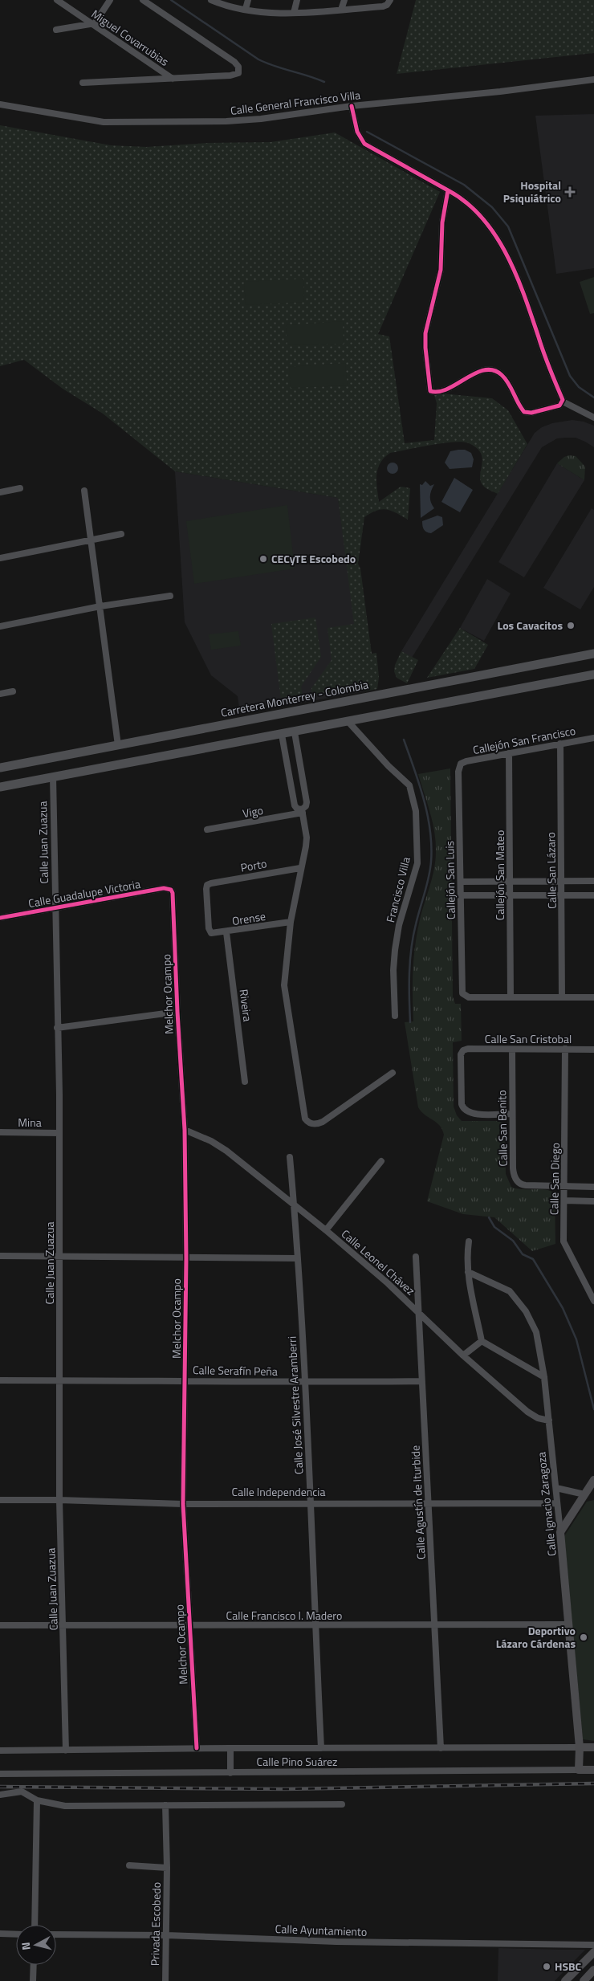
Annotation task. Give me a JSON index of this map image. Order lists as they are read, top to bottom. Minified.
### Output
{"streets":{"main road":["Carretera Monterrey - Colombia","Calle Ignacio Zaragoza","Calle Pino Suárez"],"street":["Miguel Covarrubias","Calle General Francisco Villa","Callejón San Francisco","Vigo","Calle Juan Zuazua","Porto","Calle San Lázaro","Callejón San Mateo","Callejón San Luis","Francisco Villa","Calle Guadalupe Victoria","Orense","Melchor Ocampo","Riveira","Calle San Cristobal","Mina","Calle San Benito","Calle San Diego","Calle Leonel Chávez","Calle Serafín Peña","Calle José Silvestre Aramberri","Calle Independencia","Calle Agustín de Iturbide","Calle Francisco I. Madero","Privada Escobedo","Calle Ayuntamiento"]},"crossings":[["Callejón San Francisco","Calle San Lázaro"],["Callejón San Francisco","Callejón San Mateo"],["Callejón San Francisco","Callejón San Luis"],["Calle Juan Zuazua","Calle Guadalupe Victoria"],["Calle Juan Zuazua","Mina"],["Calle Juan Zuazua","Calle Serafín Peña"],["Calle Juan Zuazua","Calle Independencia"],["Calle Juan Zuazua","Calle Francisco I. Madero"],["Calle Juan Zuazua","Calle Pino Suárez"],["Porto","Orense"],["Callejón San Mateo","Callejón San Luis"],["Calle Guadalupe Victoria","Melchor Ocampo"],["Orense","Riveira"],["Melchor Ocampo","Calle Leonel Chávez"],["Melchor Ocampo","Calle Serafín Peña"],["Melchor Ocampo","Calle Independencia"],["Melchor Ocampo","Calle Francisco I. Madero"],["Melchor Ocampo","Calle Pino Suárez"],["Calle San Cristobal","Calle San Benito"],["Calle San Cristobal","Calle San Diego"],["Calle San Benito","Calle San Diego"],["Calle Leonel Chávez","Calle José Silvestre Aramberri"],["Calle Leonel Chávez","Calle Agustín de Iturbide"],["Calle Leonel Chávez","Calle Ignacio Zaragoza"],["Calle Serafín Peña","Calle José Silvestre Aramberri"],["Calle Serafín Peña","Calle Agustín de Iturbide"],["Calle José Silvestre Aramberri","Calle Independencia"],["Calle José Silvestre Aramberri","Calle Francisco I. Madero"],["Calle José Silvestre Aramberri","Calle Pino Suárez"],["Calle Independencia","Calle Agustín de Iturbide"],["Calle Independencia","Calle Ignacio Zaragoza"],["Calle Agustín de Iturbide","Calle Francisco I. Madero"],["Calle Agustín de Iturbide","Calle Pino Suárez"],["Calle Ignacio Zaragoza","Calle Francisco I. Madero"],["Calle Ignacio Zaragoza","Calle Pino Suárez"],["Privada Escobedo","Calle Ayuntamiento"]],"places":{"health":["Hospital Psiquiátrico"],"other":["CECyTE Escobedo","Los Cavacitos","Deportivo Lázaro Cárdenas","HSBC"]},"north":"left"}
